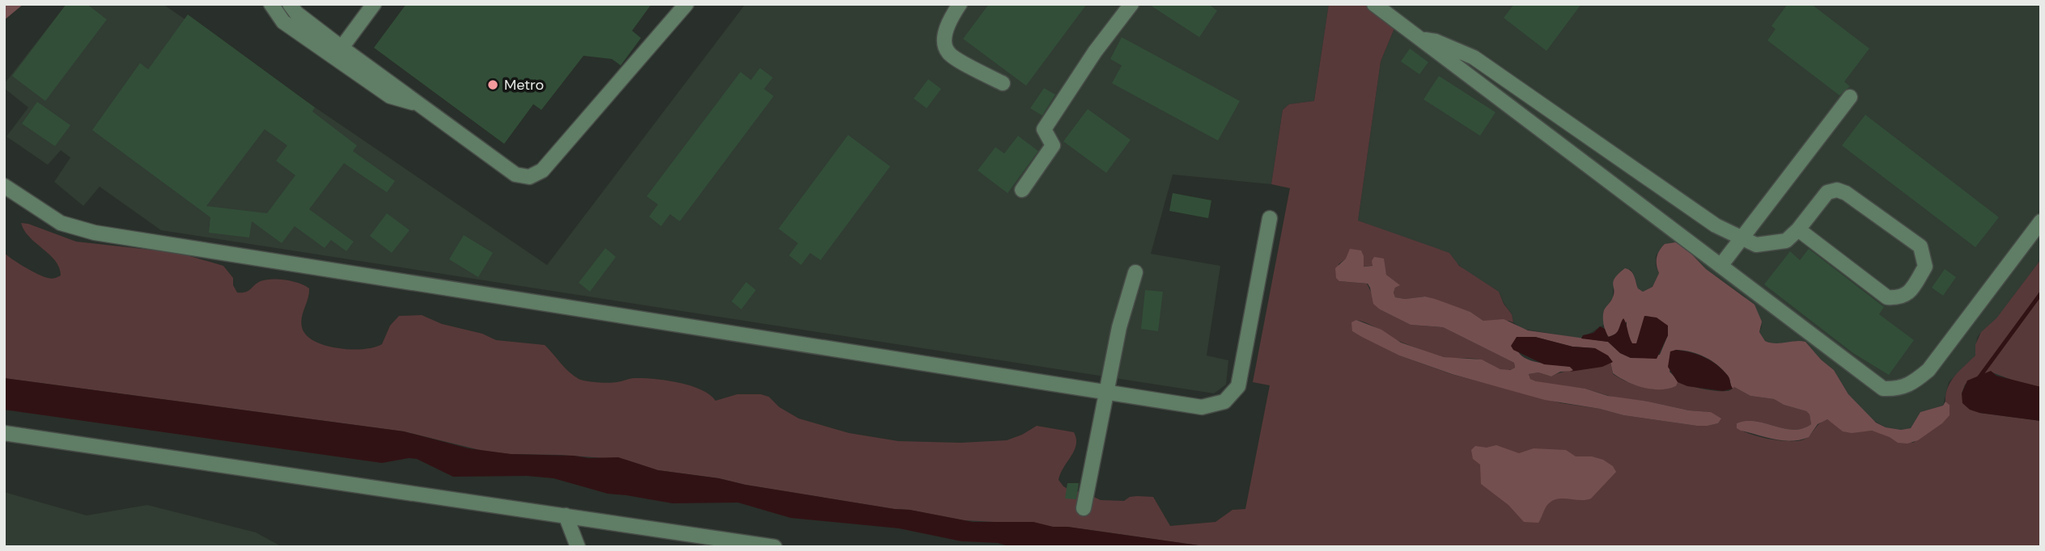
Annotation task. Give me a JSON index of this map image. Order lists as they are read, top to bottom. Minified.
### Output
{"places":["Metro"]}
